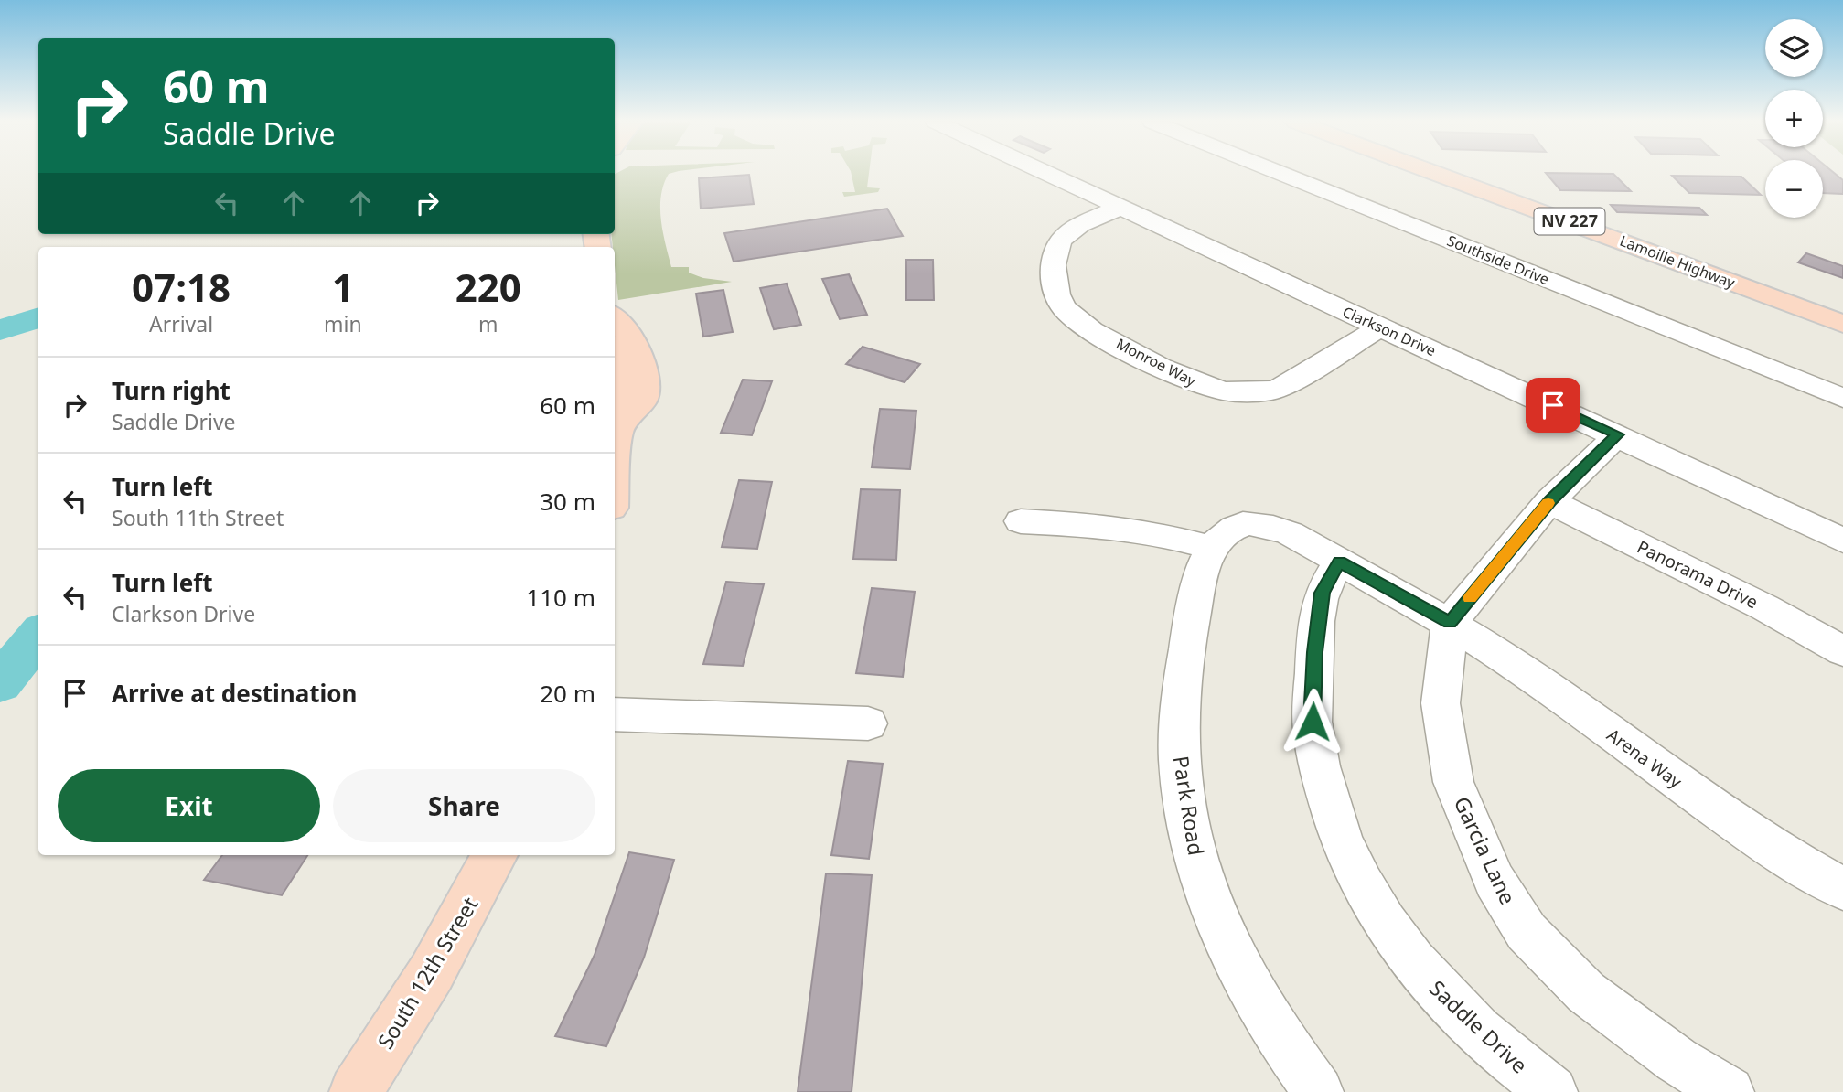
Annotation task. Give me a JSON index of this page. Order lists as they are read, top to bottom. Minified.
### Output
{"streets":{"main road":["NV 227","Lamoille Highway","South 12th Street"],"street":["Southside Drive","Clarkson Drive","Monroe Way","Panorama Drive","Arena Way","Park Road","Garcia Lane","Saddle Drive"]},"crossings":[["Clarkson Drive","Monroe Way"],["Arena Way","Garcia Lane"]],"page":{"map_buttons":["+","−"],"turn":["60 m","Saddle Drive"],"eta":["07:18","Arrival","1","min","220","m"],"list":[{"name":"Turn right","note":"Saddle Drive","value":"60 m"},{"name":"Turn left","note":"South 11th Street","value":"30 m"},{"name":"Turn left","note":"Clarkson Drive","value":"110 m"},{"name":"Arrive at destination","value":"20 m"}],"buttons":["Exit","Share"]}}
